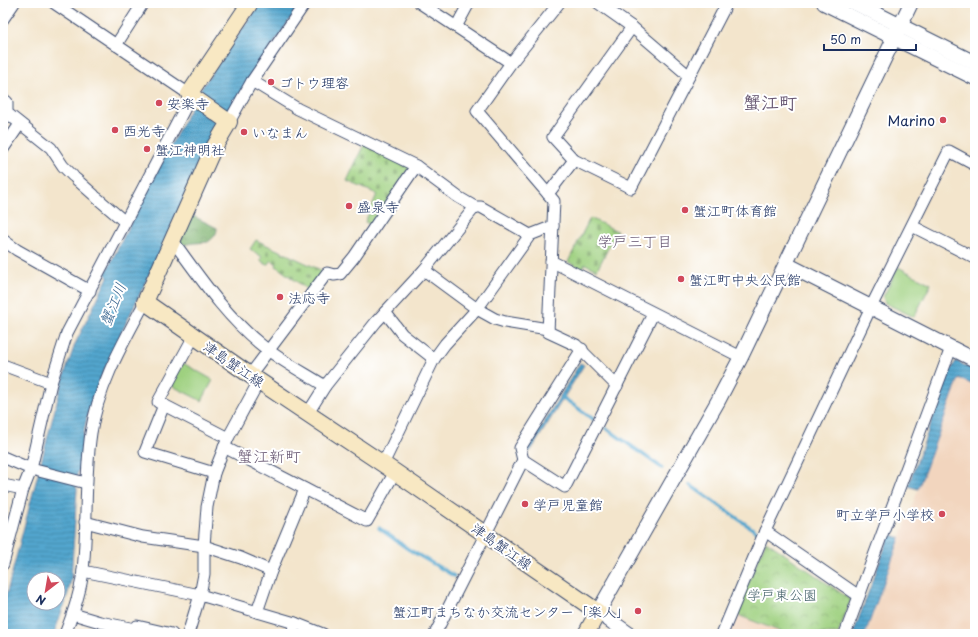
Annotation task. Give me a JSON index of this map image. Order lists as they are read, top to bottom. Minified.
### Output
{"streets":{"main road":["津島蟹江線"]},"districts":["蟹江町","学戸三丁目","蟹江新町"],"water":["蟹江川"],"parks":["学戸東公園"],"places":["ゴトウ理容","安楽寺","Marino","西光寺","いなまん","蟹江神明社","盛泉寺","蟹江町体育館","蟹江町中央公民館","法応寺","学戸児童館","町立学戸小学校","蟹江町まちなか交流センター「楽人」"],"scale_bar":"50 m","north":"bottom left"}
